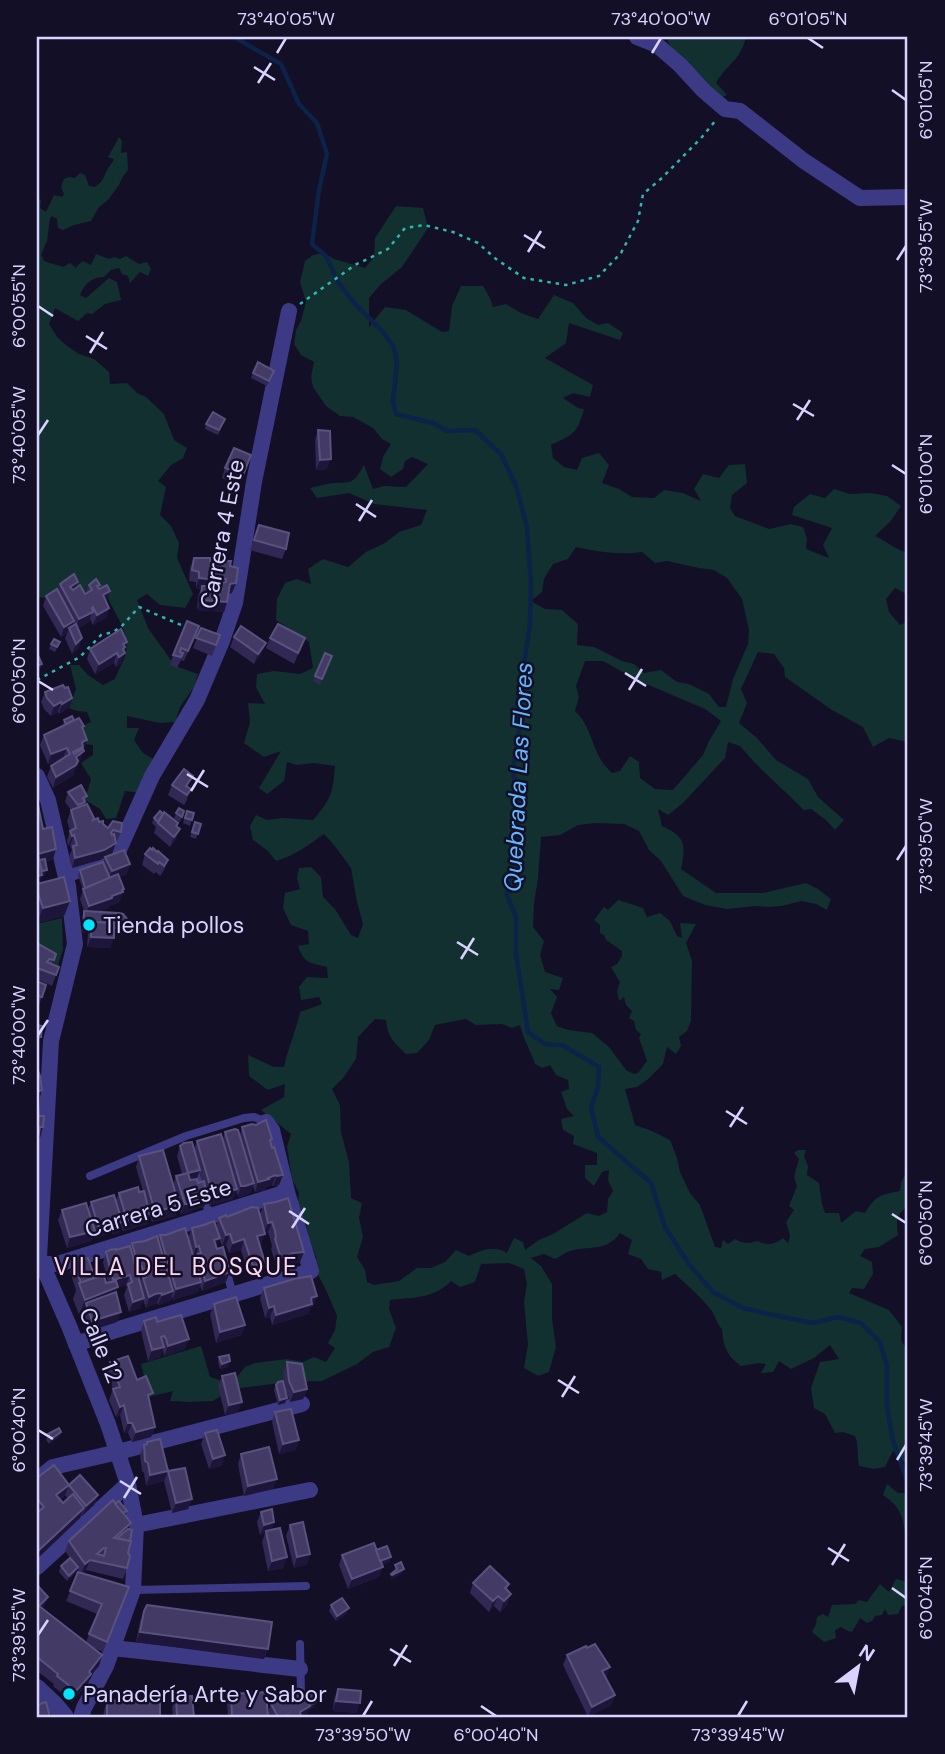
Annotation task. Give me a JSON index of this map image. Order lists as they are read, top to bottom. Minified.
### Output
{"streets":{"street":["Carrera 4 Este","Carrera 5 Este","Calle 12"]},"crossings":[["Carrera 4 Este","Calle 12"],["Carrera 5 Este","Calle 12"]],"districts":["VILLA DEL BOSQUE"],"water":["Quebrada Las Flores"],"places":["Tienda pollos","Panadería Arte y Sabor"],"north":"top right","coordinates":["73°40'05\"W","73°40'00\"W","6°01'05\"N","73°39'55\"W","6°00'55\"N","6°01'00\"N","6°00'50\"N","73°39'50\"W","6°00'40\"N","73°39'45\"W","6°00'45\"N"]}
